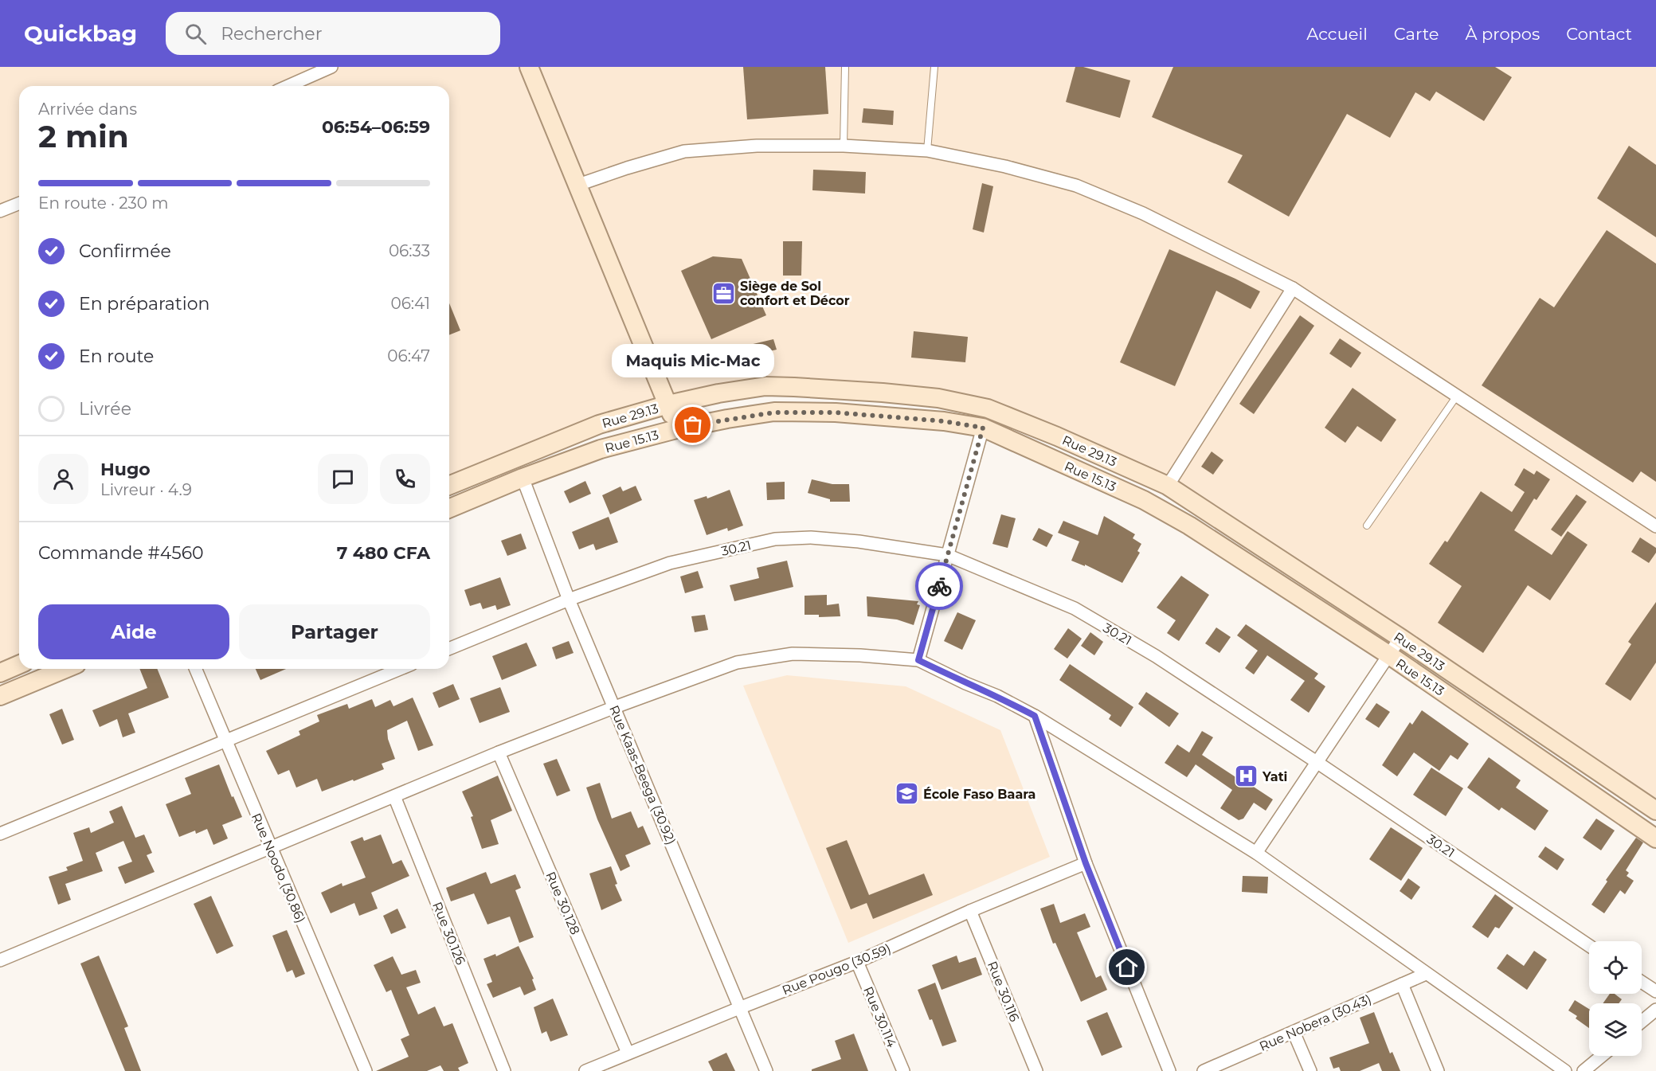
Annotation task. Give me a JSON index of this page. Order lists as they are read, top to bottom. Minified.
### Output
{"streets":{"main road":["Rue 29.13","Rue 15.13"],"street":["30.21","Rue Kaas-Beega (30.92)","Rue Noodo (30.86)","Rue 30.128","Rue 30.126","Rue Pougo (30.59)","Rue 30.116","Rue 30.114","Rue Nobera (30.43)"]},"crossings":[["Rue 15.13","Rue Kaas-Beega (30.92)"],["30.21","Rue Kaas-Beega (30.92)"],["Rue Kaas-Beega (30.92)","Rue Pougo (30.59)"],["Rue 30.128","Rue Pougo (30.59)"],["Rue Pougo (30.59)","Rue 30.116"],["Rue Pougo (30.59)","Rue 30.114"]],"places":{"office":["Siège de Sol confort et Décor"],"other":["Maquis Mic-Mac"],"hospital":["Yati"],"school or university":["École Faso Baara"]},"page":{"header":"Quickbag","search":"Rechercher","nav":["Accueil","Carte","À propos","Contact"],"heading":["2 min","Arrivée dans","06:54–06:59"],"panel":["Hugo","Livreur · 4.9","Commande #4560","7 480 CFA"],"bar":"En route · 230 m","list":[["Confirmée","06:33"],["En préparation","06:41"],["En route","06:47"],"Livrée"],"bubble":"Maquis Mic-Mac","buttons":["Aide","Partager"]}}
